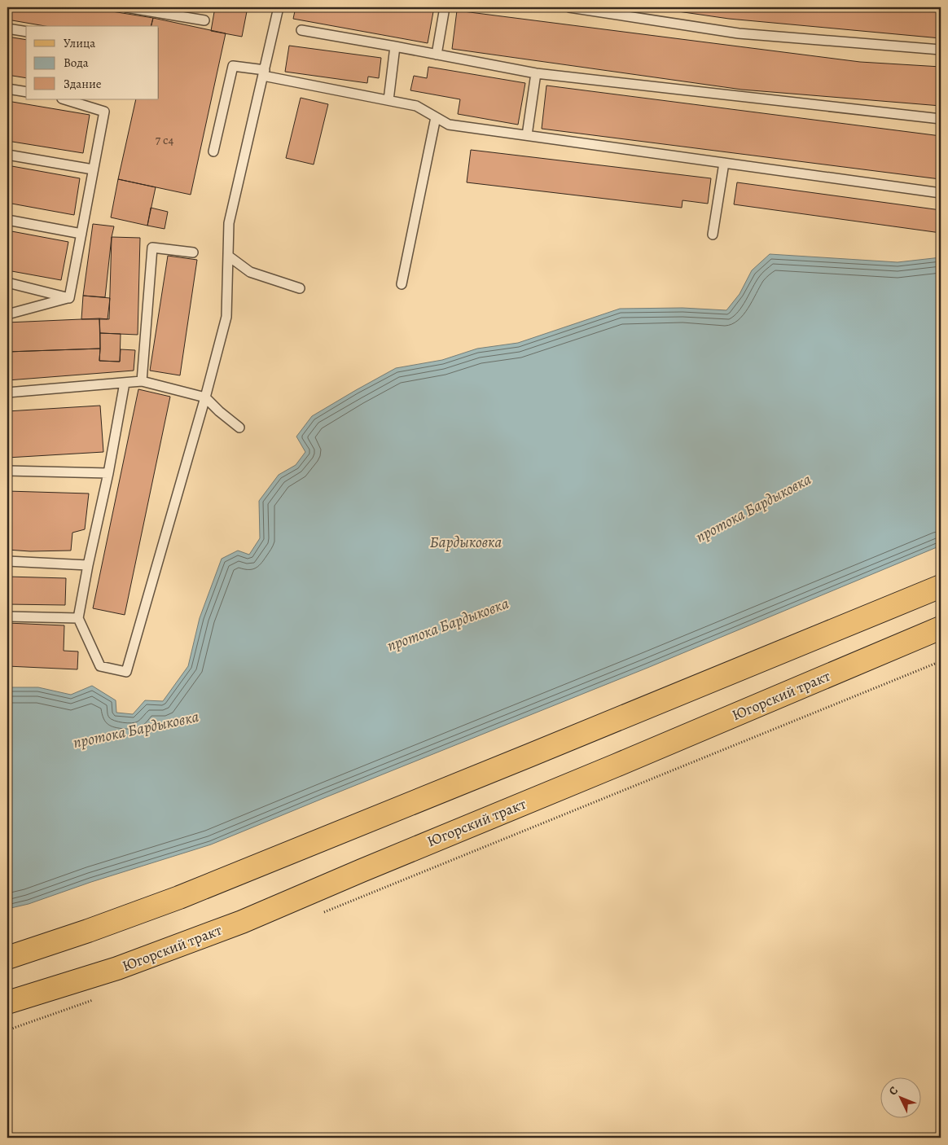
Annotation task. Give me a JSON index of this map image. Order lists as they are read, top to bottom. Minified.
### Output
{"streets":{"main road":["Югорский тракт"]},"water":["протока Бардыковка","Бардыковка"],"house_numbers":["7 с4"],"legend":["Улица","Вода","Здание"],"north":"top left"}
